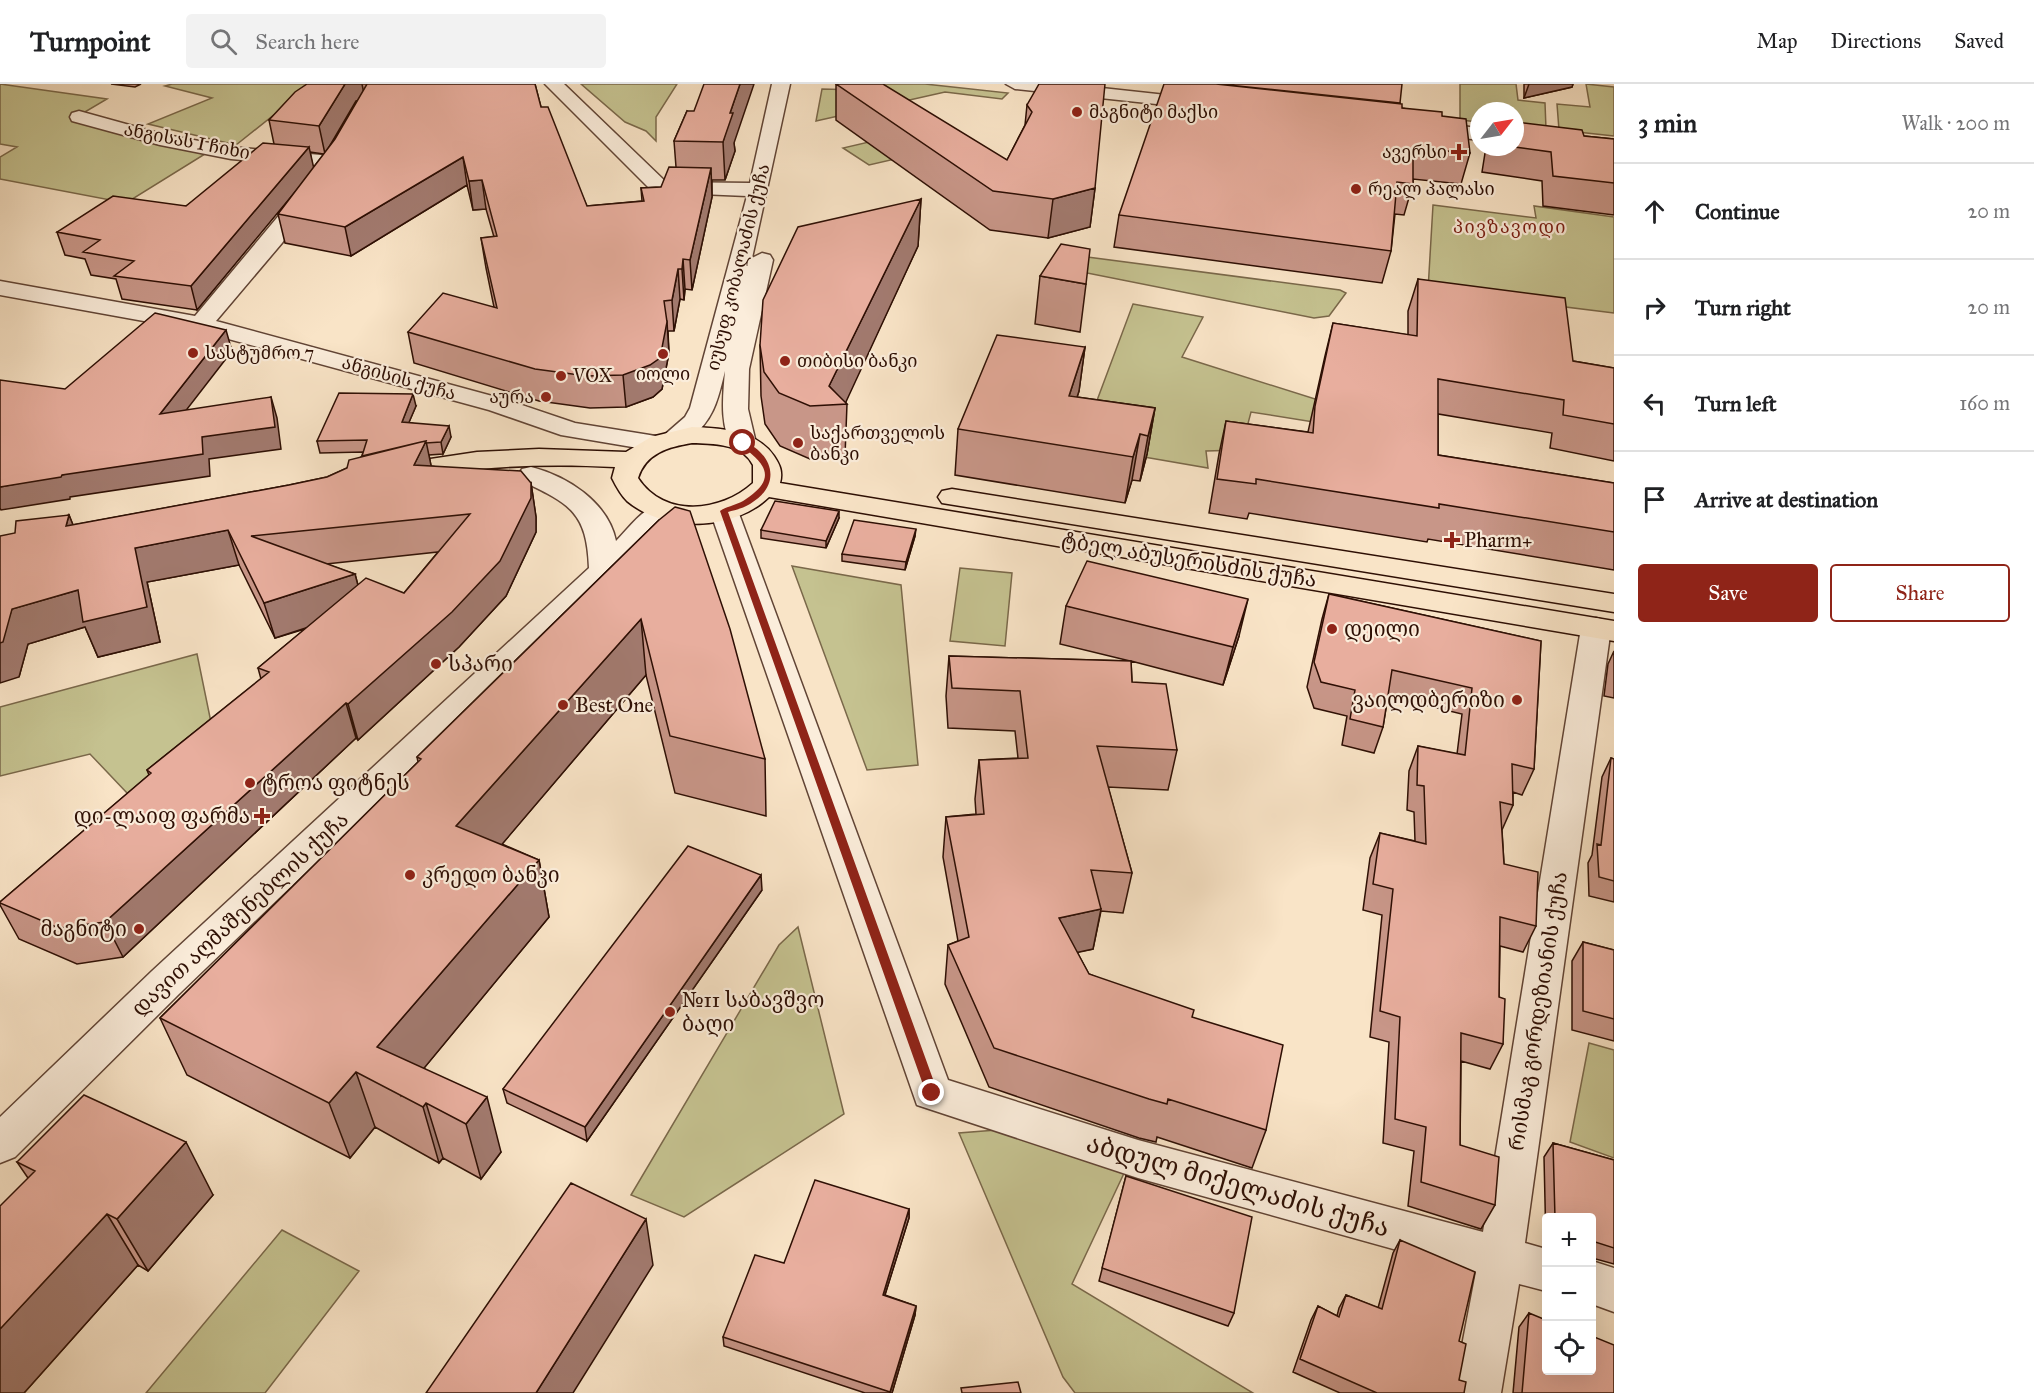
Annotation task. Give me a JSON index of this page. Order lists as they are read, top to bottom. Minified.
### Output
{"streets":{"main road":["ტბელ აბუსერისძის ქუჩა"],"street":["ანგისას I ჩიხი","იუსუფ კობალაძის ქუჩა","ანგისის ქუჩა","დავით აღმაშენებლის ქუჩა","რისმაგ გორდეზიანის ქუჩა","აბდულ მიქელაძის ქუჩა"]},"crossings":[["იუსუფ კობალაძის ქუჩა","ანგისის ქუჩა"],["ტბელ აბუსერისძის ქუჩა","რისმაგ გორდეზიანის ქუჩა"],["რისმაგ გორდეზიანის ქუჩა","აბდულ მიქელაძის ქუჩა"]],"districts":["პივზავოდი"],"places":{"other":["მაგნიტი მაქსი","რეალ პალასი","სასტუმრო 7","იოლი","თიბისი ბანკი","VOX","აურა","საქართველოს ბანკი","დეილი","სპარი","ვაილდბერიზი","Best One","ტროა ფიტნეს","კრედო ბანკი","მაგნიტი","№11 საბავშვო ბაღი"],"health":["ავერსი","Pharm+","დი-ლაიფ ფარმა"]},"north":"top right","page":{"header":"Turnpoint","search":"Search here","nav":["Map","Directions","Saved"],"heading":["3 min","Walk · 200 m"],"list":[["Continue","20 m"],["Turn right","20 m"],["Turn left","160 m"],"Arrive at destination"],"buttons":["Save","Share"],"map_buttons":["+","−"]}}
